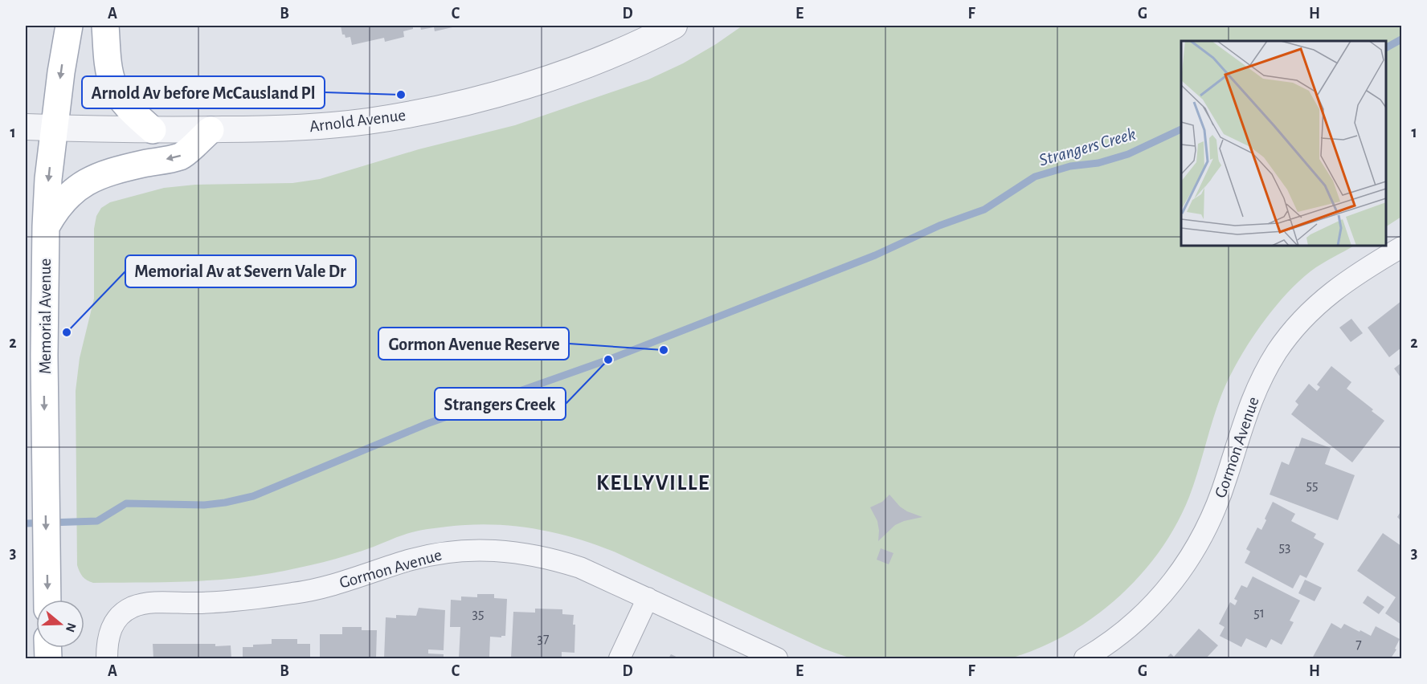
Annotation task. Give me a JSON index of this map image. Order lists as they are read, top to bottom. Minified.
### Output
{"streets":{"main road":["Memorial Avenue"],"street":["Arnold Avenue","Gormon Avenue"]},"crossings":[["Arnold Avenue","Memorial Avenue"]],"one_way":["Memorial Avenue"],"districts":["KELLYVILLE"],"water":["Strangers Creek"],"places":["Arnold Av before McCausland Pl","Memorial Av at Severn Vale Dr","Gormon Avenue Reserve","Strangers Creek"],"house_numbers":["55","53","51","35","37","7"],"north":"right","grid":{"columns":["A","B","C","D","E","F","G","H"],"rows":["1","2","3"]}}
